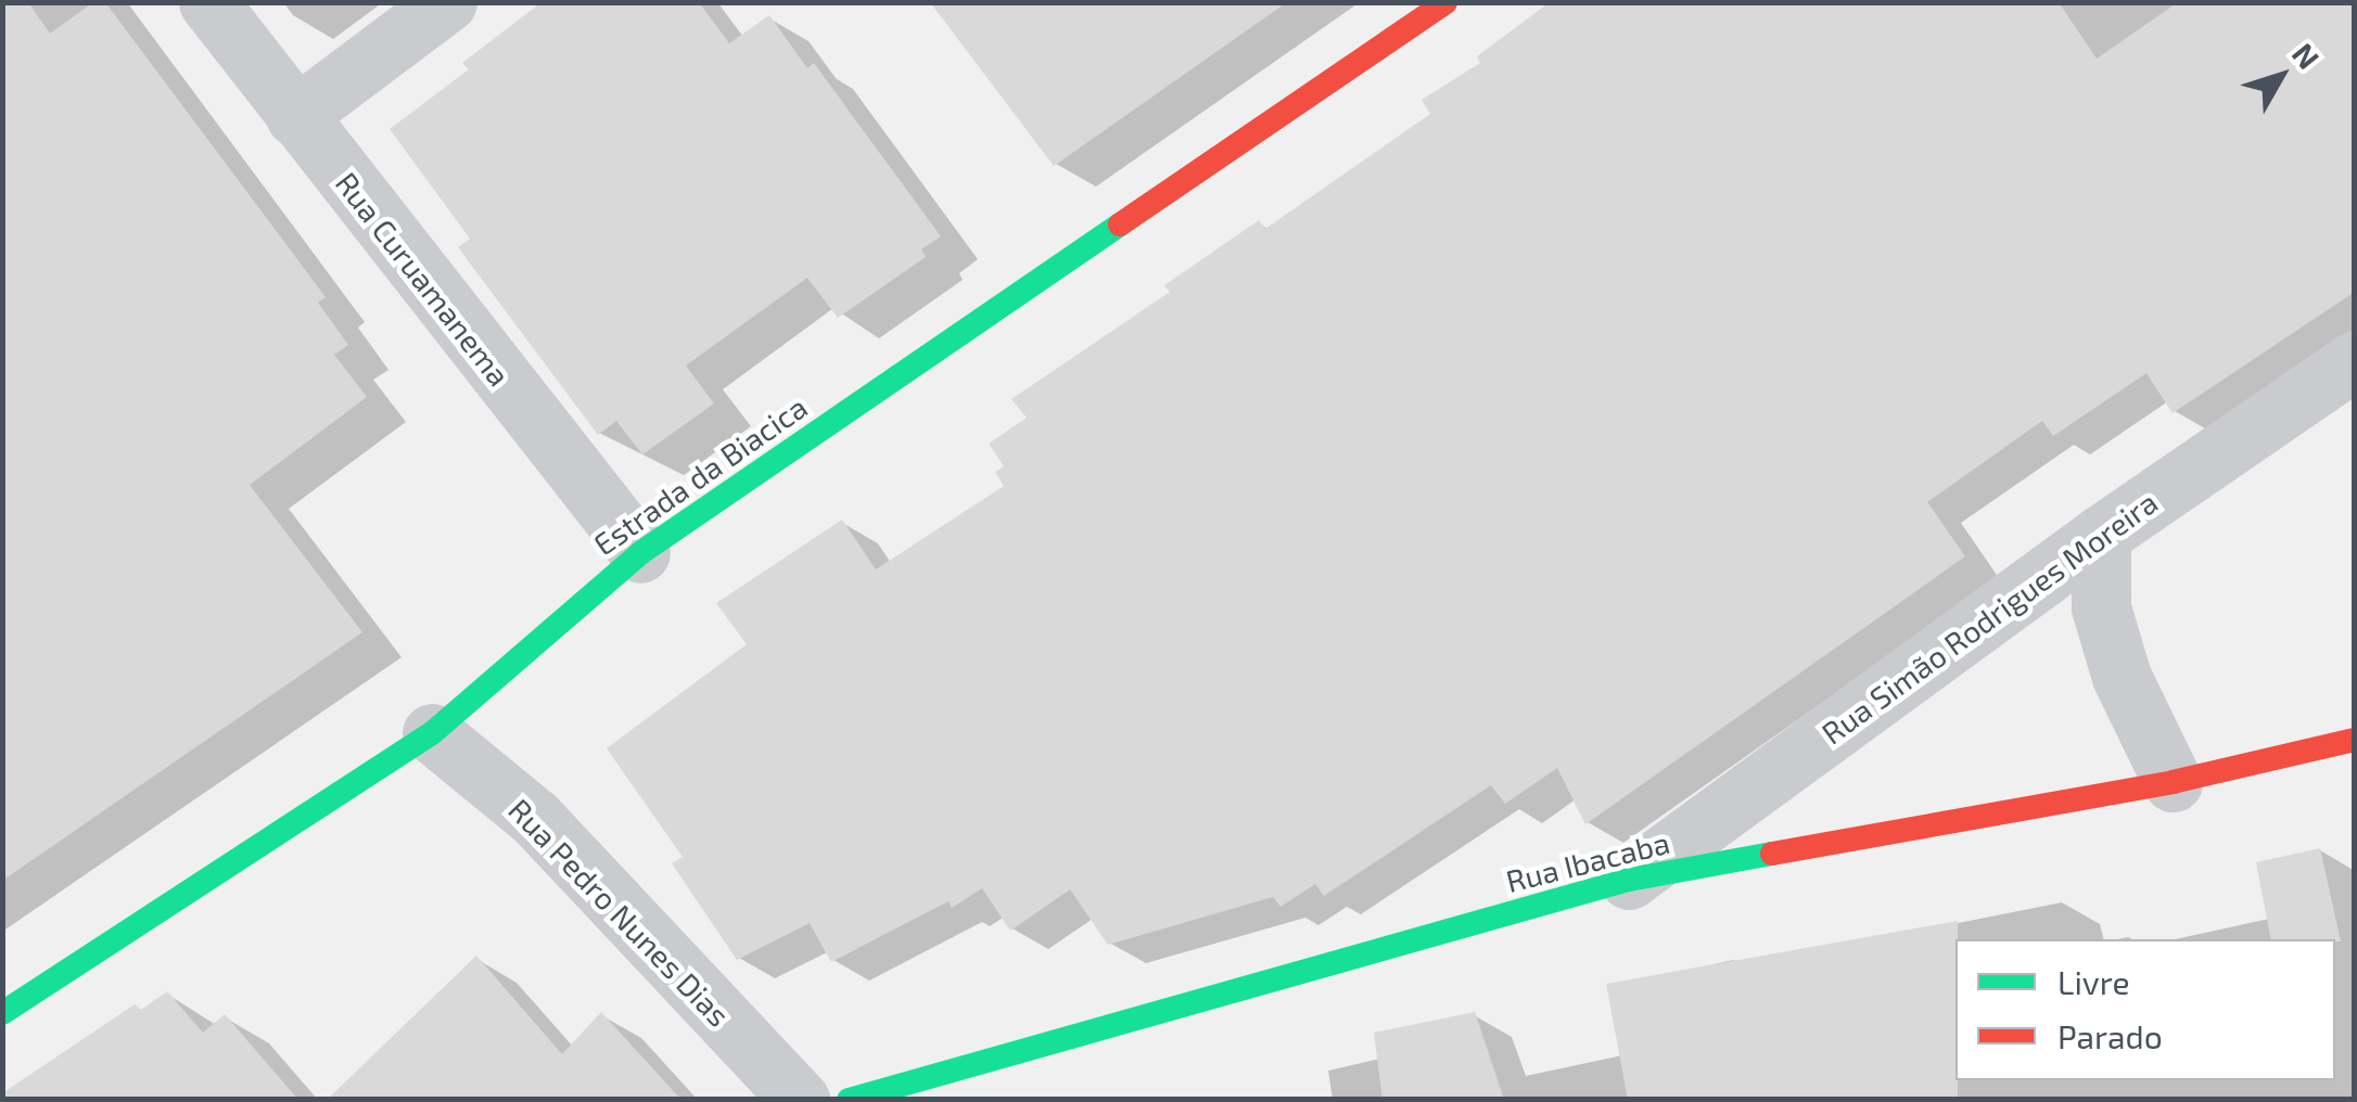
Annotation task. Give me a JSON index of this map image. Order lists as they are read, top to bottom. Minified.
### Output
{"streets":{"street":["Rua Curuamanema","Estrada da Biacica","Rua Simão Rodrigues Moreira","Rua Ibacaba","Rua Pedro Nunes Dias"]},"crossings":[["Rua Curuamanema","Estrada da Biacica"],["Estrada da Biacica","Rua Pedro Nunes Dias"],["Rua Simão Rodrigues Moreira","Rua Ibacaba"]],"legend":["Livre","Parado"],"north":"top right"}
